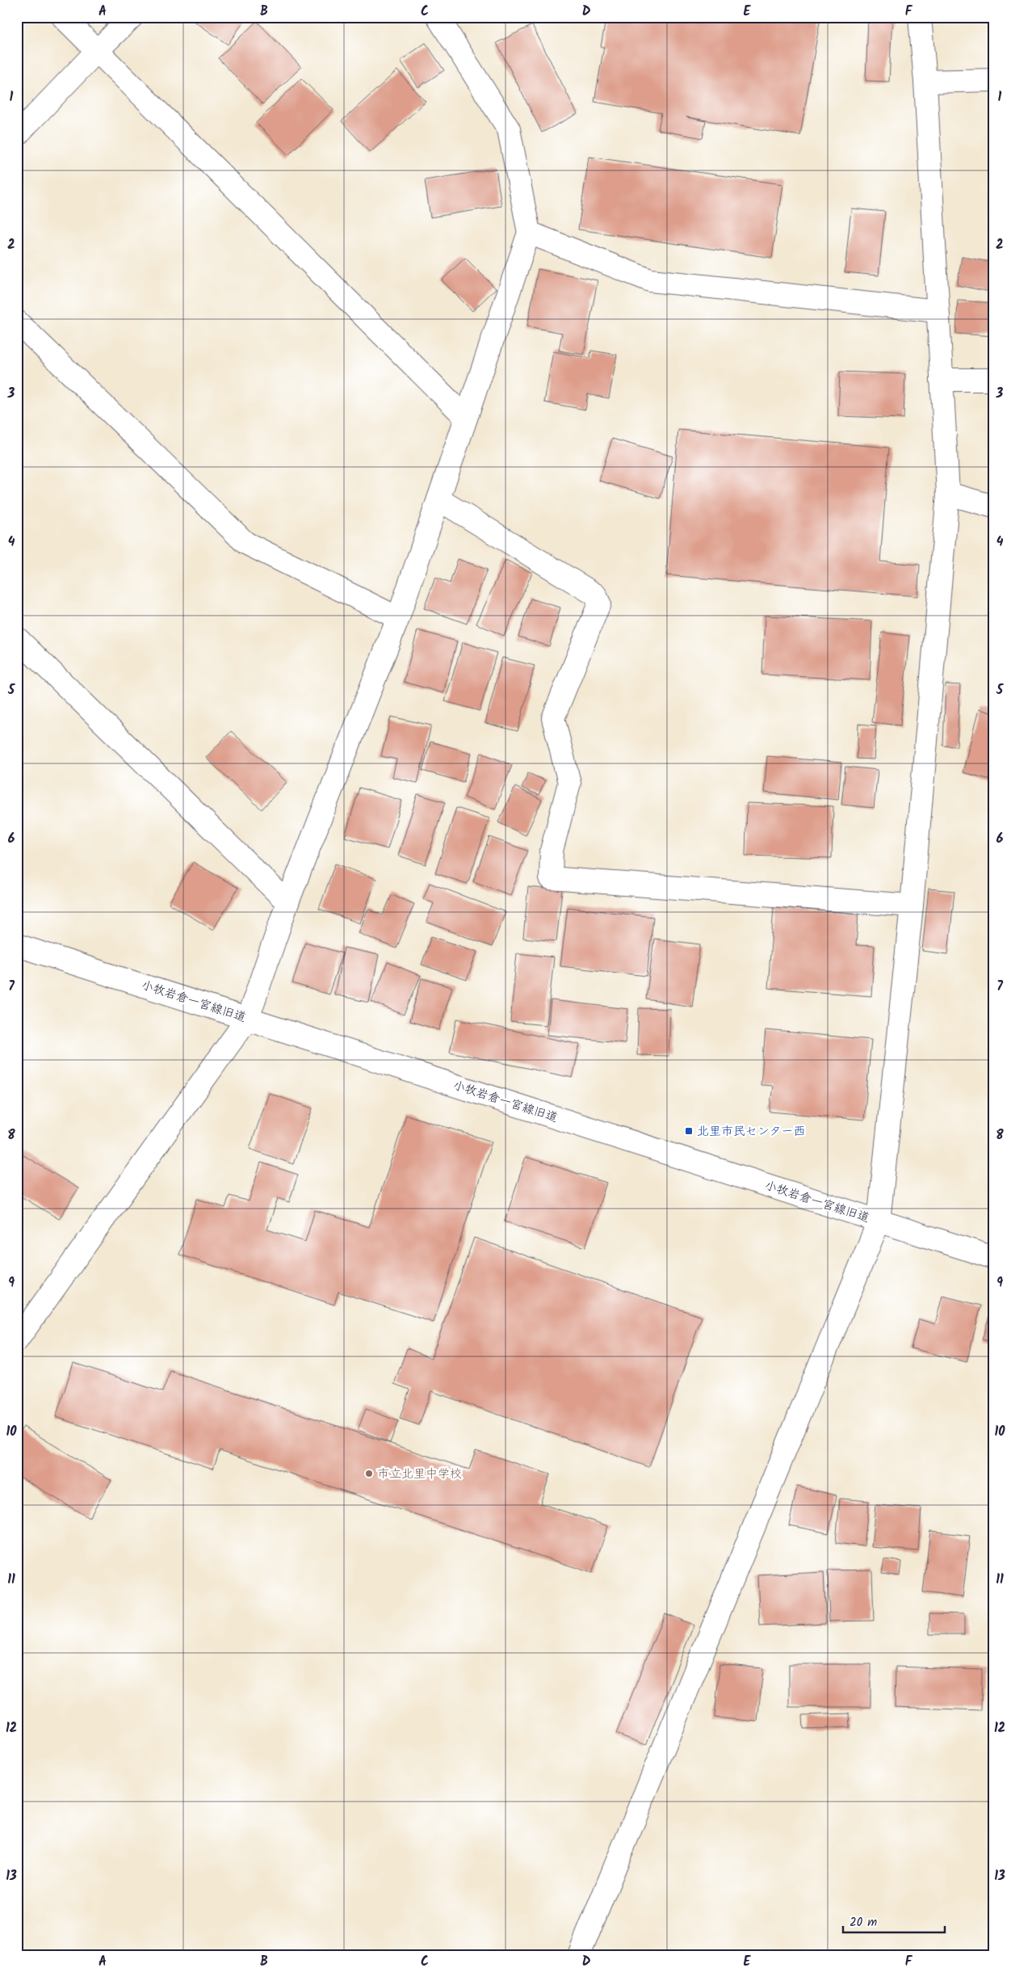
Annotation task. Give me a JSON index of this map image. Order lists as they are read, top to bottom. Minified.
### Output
{"streets":{"street":["小牧岩倉一宮線旧道"]},"places":{"transit":["北里市民センター西"],"other":["市立北里中学校"]},"scale_bar":"20 m","grid":{"columns":["A","B","C","D","E","F"],"rows":["1","2","3","4","5","6","7","8","9","10","11","12","13"]}}
